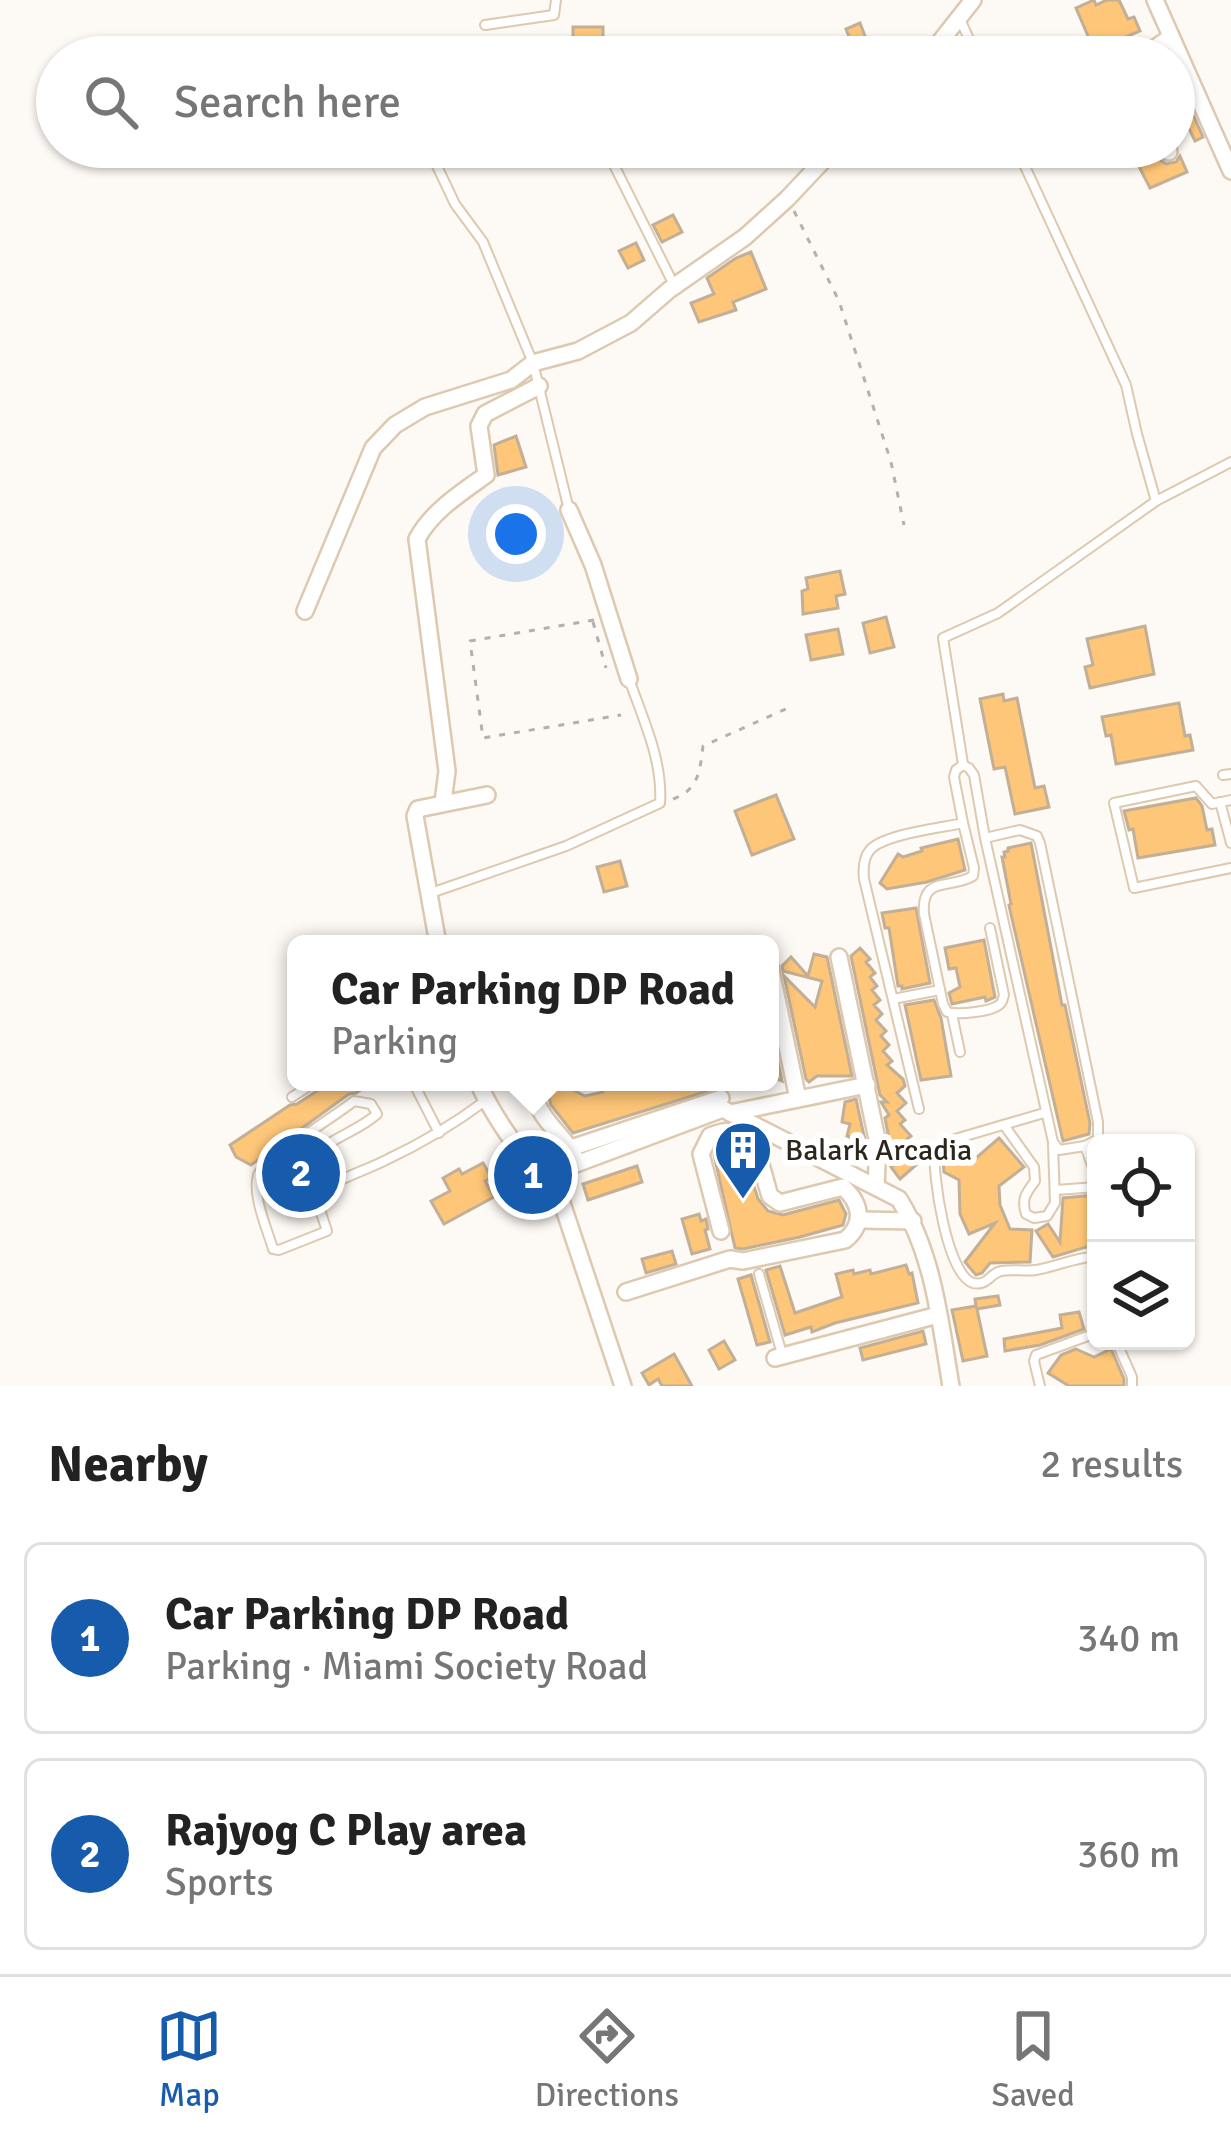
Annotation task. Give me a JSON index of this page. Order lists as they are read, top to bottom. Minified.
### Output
{"places":{"building":["Balark Arcadia"]},"page":{"search":"Search here","popup":["Car Parking DP Road","Parking"],"pins":["2","1"],"heading":["Nearby","2 results"],"list":[{"mark":"1","name":"Car Parking DP Road","note":"Parking · Miami Society Road","value":"340 m"},{"mark":"2","name":"Rajyog C Play area","note":"Sports","value":"360 m"}],"nav":["Map","Directions","Saved"]}}
